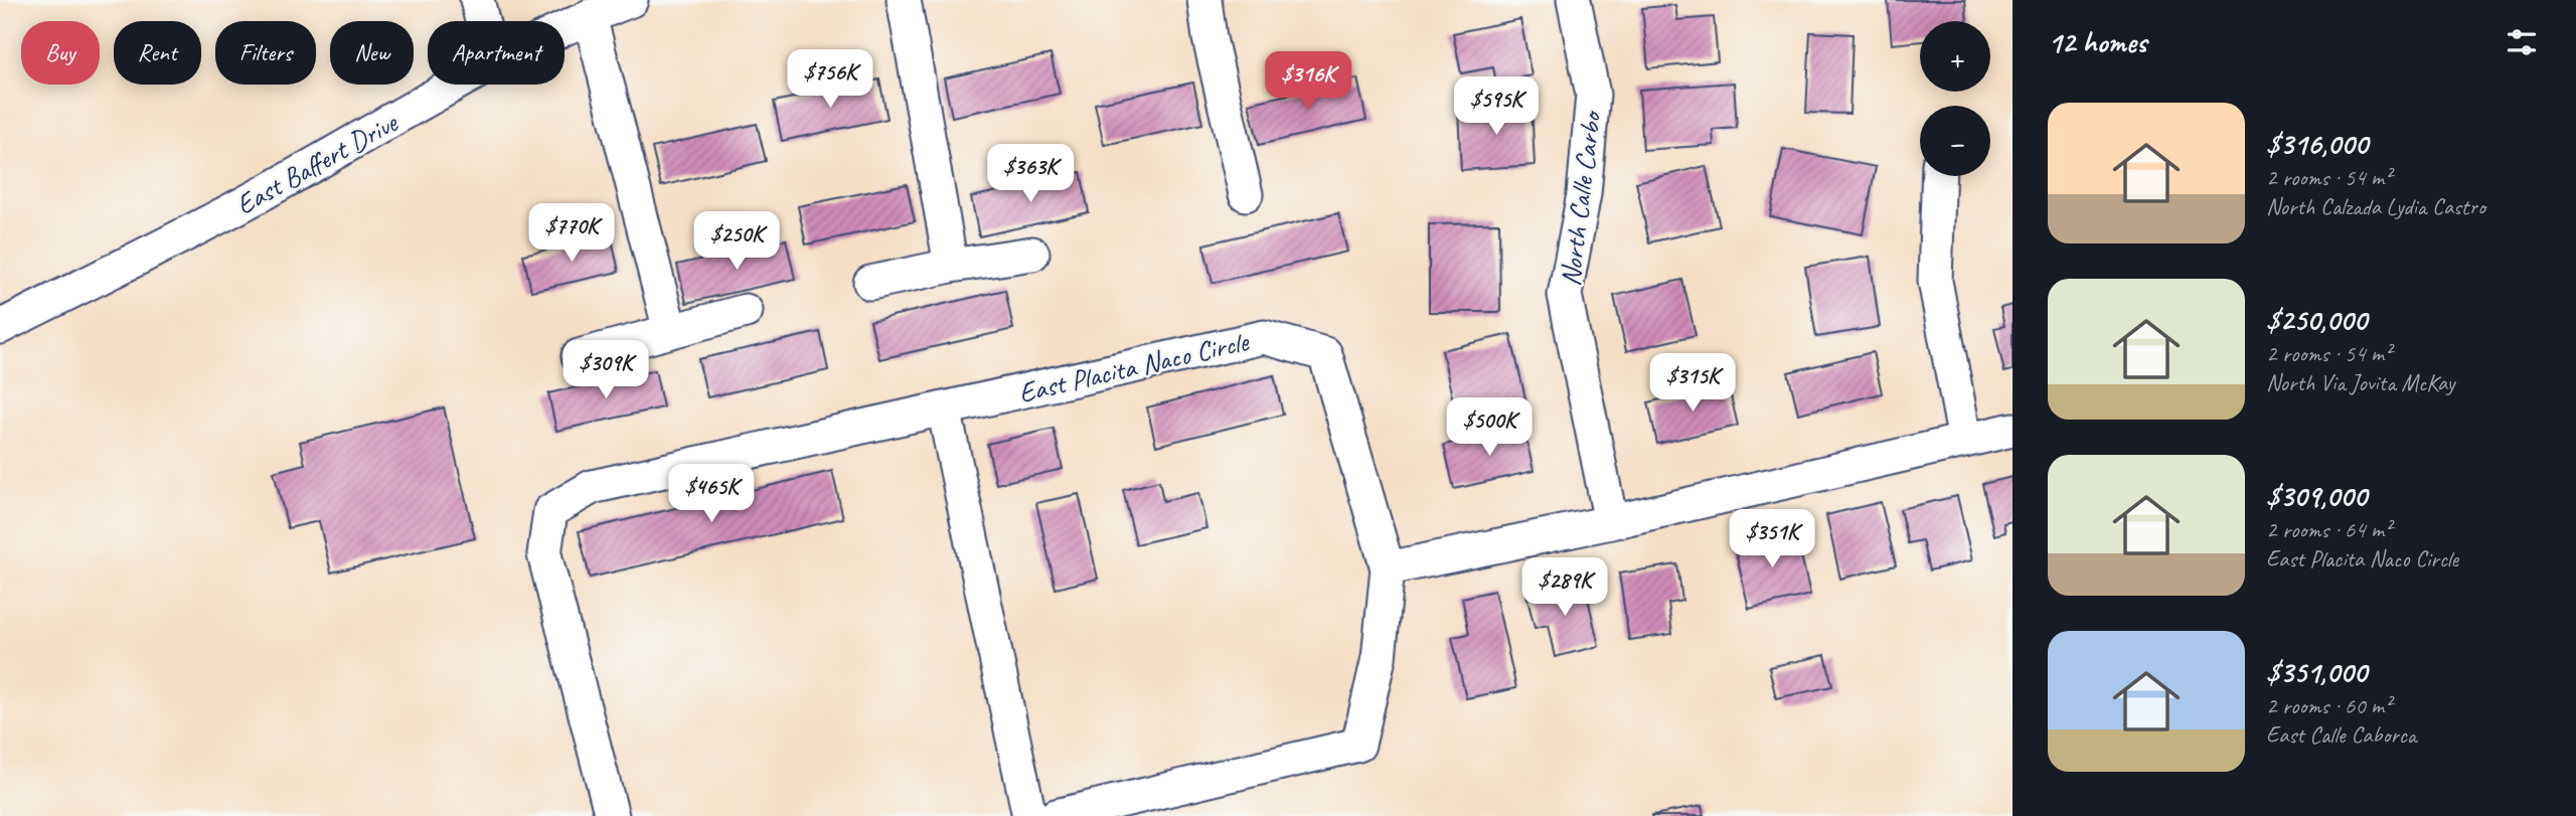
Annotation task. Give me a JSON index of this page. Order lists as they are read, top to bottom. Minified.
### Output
{"streets":{"street":["East Baffert Drive","North Calle Carbo","East Placita Naco Circle"]},"page":{"heading":"12 homes","map_buttons":["+","−"],"chip":["Buy","Rent","Filters","New","Apartment"],"price":["$756K","$316K","$595K","$363K","$770K","$250K","$309K","$315K","$500K","$465K","$351K","$289K"],"list":[{"name":"$316,000","note":"2 rooms · 54 m² · North Calzada Lydia Castro"},{"name":"$250,000","note":"2 rooms · 54 m² · North Via Jovita McKay"},{"name":"$309,000","note":"2 rooms · 64 m² · East Placita Naco Circle"},{"name":"$351,000","note":"2 rooms · 60 m² · East Calle Caborca"}]}}
